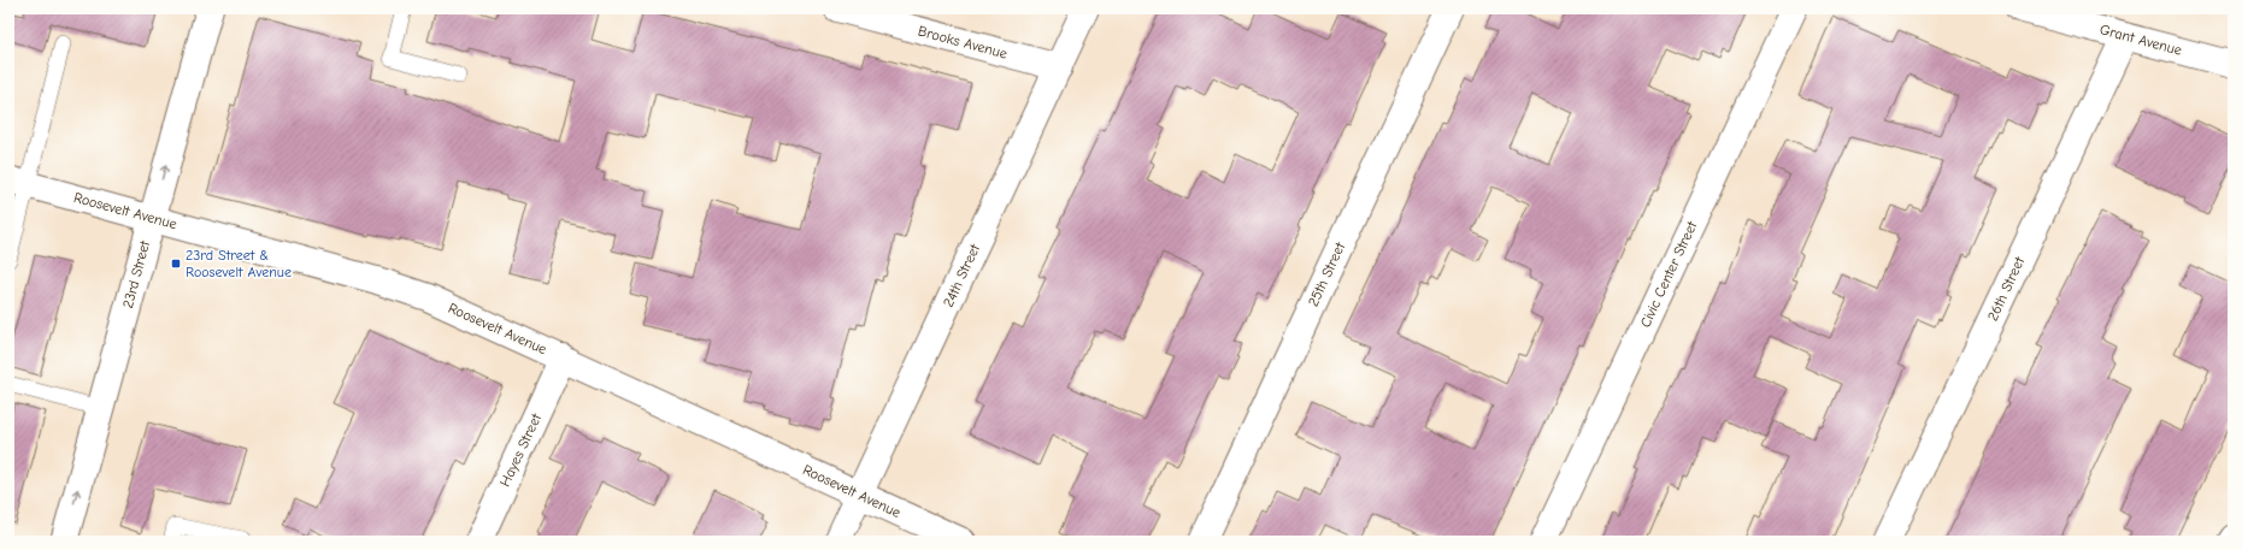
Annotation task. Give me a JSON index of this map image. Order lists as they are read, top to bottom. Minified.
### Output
{"streets":{"street":["Grant Avenue","Brooks Avenue","Roosevelt Avenue","23rd Street","25th Street","Civic Center Street","24th Street","26th Street","Hayes Street"]},"crossings":[["Grant Avenue","26th Street"],["Brooks Avenue","24th Street"],["Roosevelt Avenue","23rd Street"],["Roosevelt Avenue","24th Street"],["Roosevelt Avenue","Hayes Street"]],"one_way":["23rd Street"],"places":{"transit":["23rd Street & Roosevelt Avenue"]}}
